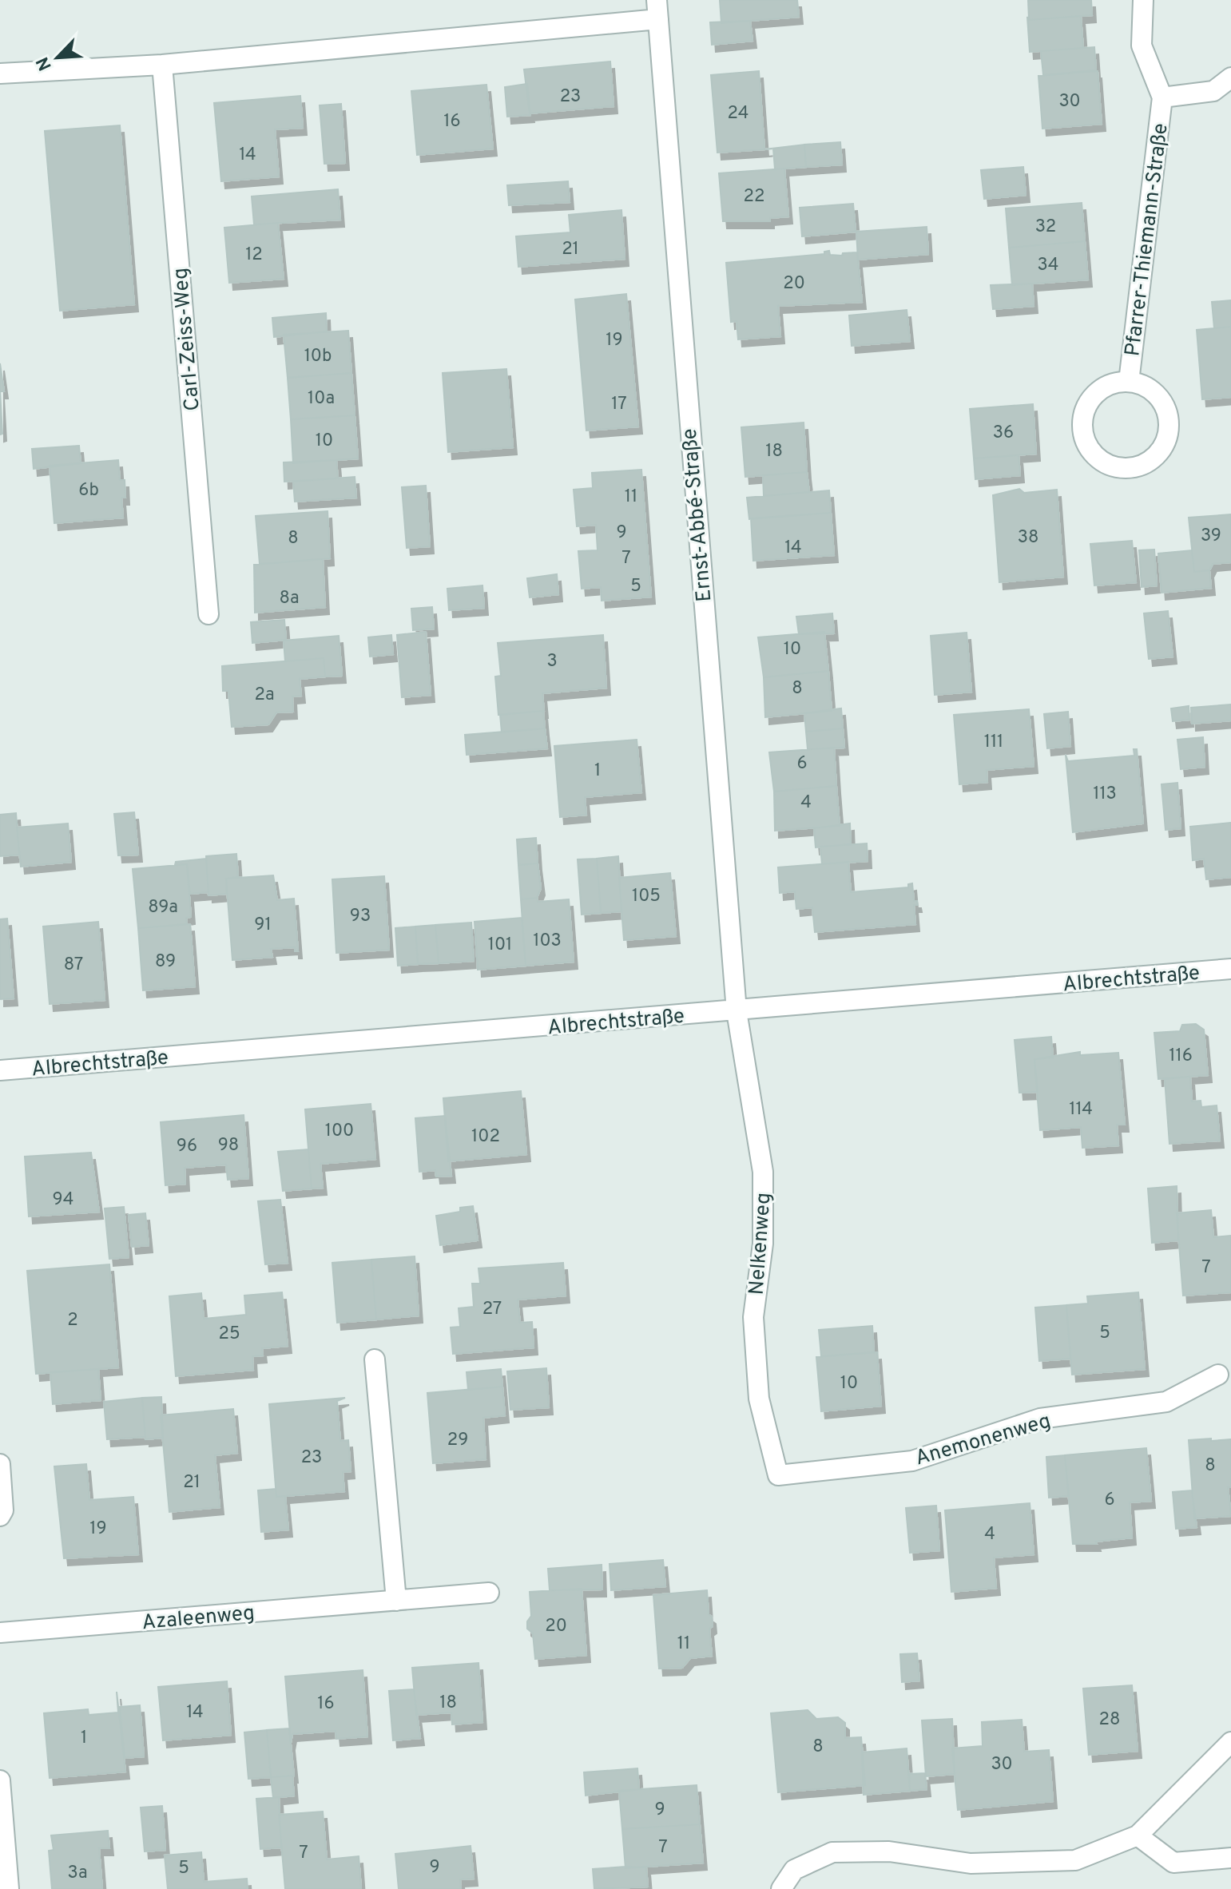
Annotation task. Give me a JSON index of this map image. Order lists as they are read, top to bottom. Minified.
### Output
{"streets":{"street":["Pfarrer-Thiemann-Straße","Carl-Zeiss-Weg","Ernst-Abbé-Straße","Albrechtstraße","Nelkenweg","Anemonenweg","Azaleenweg"]},"crossings":[["Ernst-Abbé-Straße","Albrechtstraße"],["Ernst-Abbé-Straße","Nelkenweg"],["Albrechtstraße","Nelkenweg"],["Nelkenweg","Anemonenweg"]],"house_numbers":["23","30","24","16","14","22","32","21","12","34","20","19","10b","10a","17","36","10","18","6b","11","9","39","38","8","14","7","5","8a","10","3","8","2a","111","6","1","113","4","105","89a","93","91","103","101","89","87","116","114","100","102","98","96","94","7","27","2","5","25","10","29","23","8","21","6","19","4","20","11","18","16","14","28","1","8","30","9","7","7","9","5","3a"],"north":"bottom left"}
